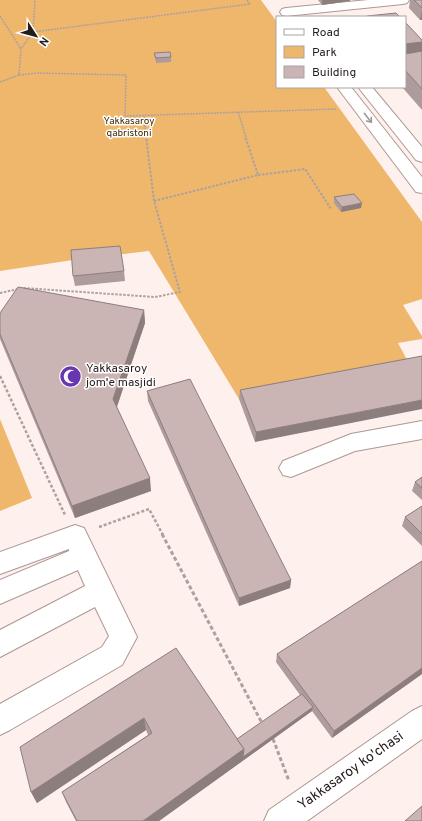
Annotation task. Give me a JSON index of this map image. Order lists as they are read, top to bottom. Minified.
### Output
{"streets":{"street":["Yakkasaroy ko'chasi"]},"parks":["Yakkasaroy qabristoni"],"places":{"mosque":["Yakkasaroy jom'e masjidi"]},"legend":["Road","Park","Building"],"north":"bottom right"}
